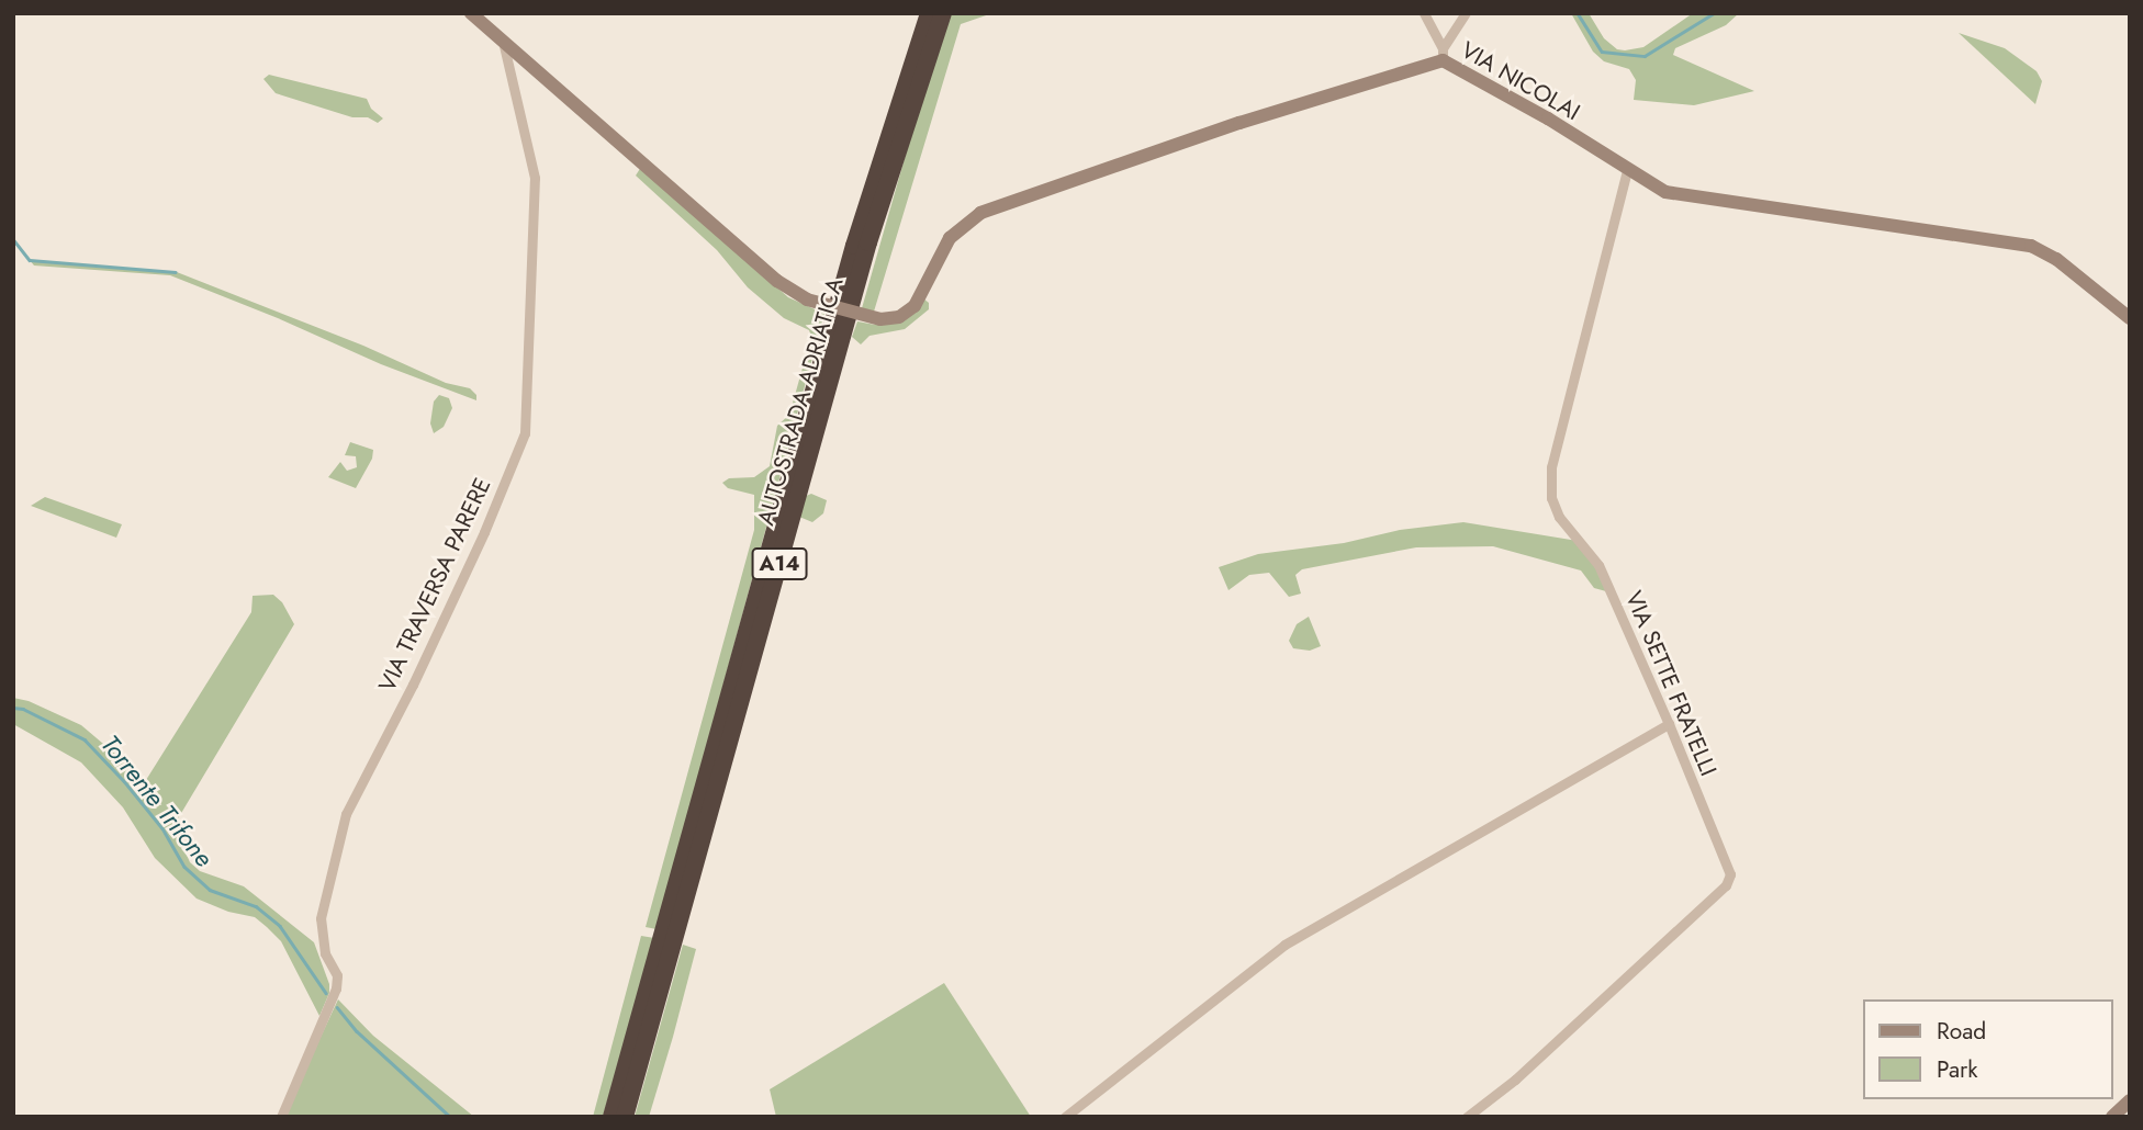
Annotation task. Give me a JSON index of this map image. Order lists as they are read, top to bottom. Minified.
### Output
{"streets":{"highway":["AUTOSTRADA ADRIATICA","A14"],"street":["VIA NICOLAI","VIA TRAVERSA PARERE","VIA SETTE FRATELLI"]},"crossings":[["VIA NICOLAI","VIA TRAVERSA PARERE"],["VIA NICOLAI","VIA SETTE FRATELLI"]],"water":["Torrente Trifone"],"legend":["Road","Park"]}
